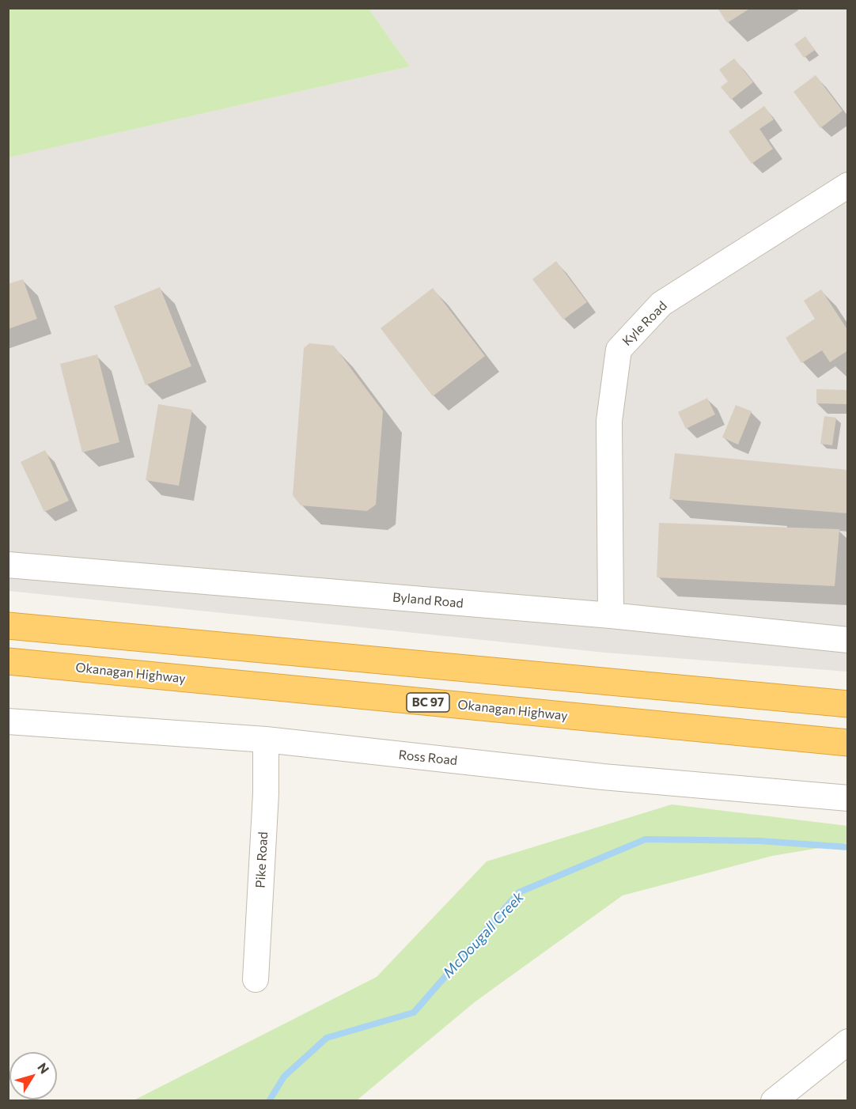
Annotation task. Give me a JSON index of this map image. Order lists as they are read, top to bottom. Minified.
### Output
{"streets":{"highway":["Okanagan Highway","BC 97"],"street":["Kyle Road","Byland Road","Ross Road","Pike Road"]},"crossings":[["Kyle Road","Byland Road"],["Ross Road","Pike Road"]],"water":["McDougall Creek"],"north":"top right"}
